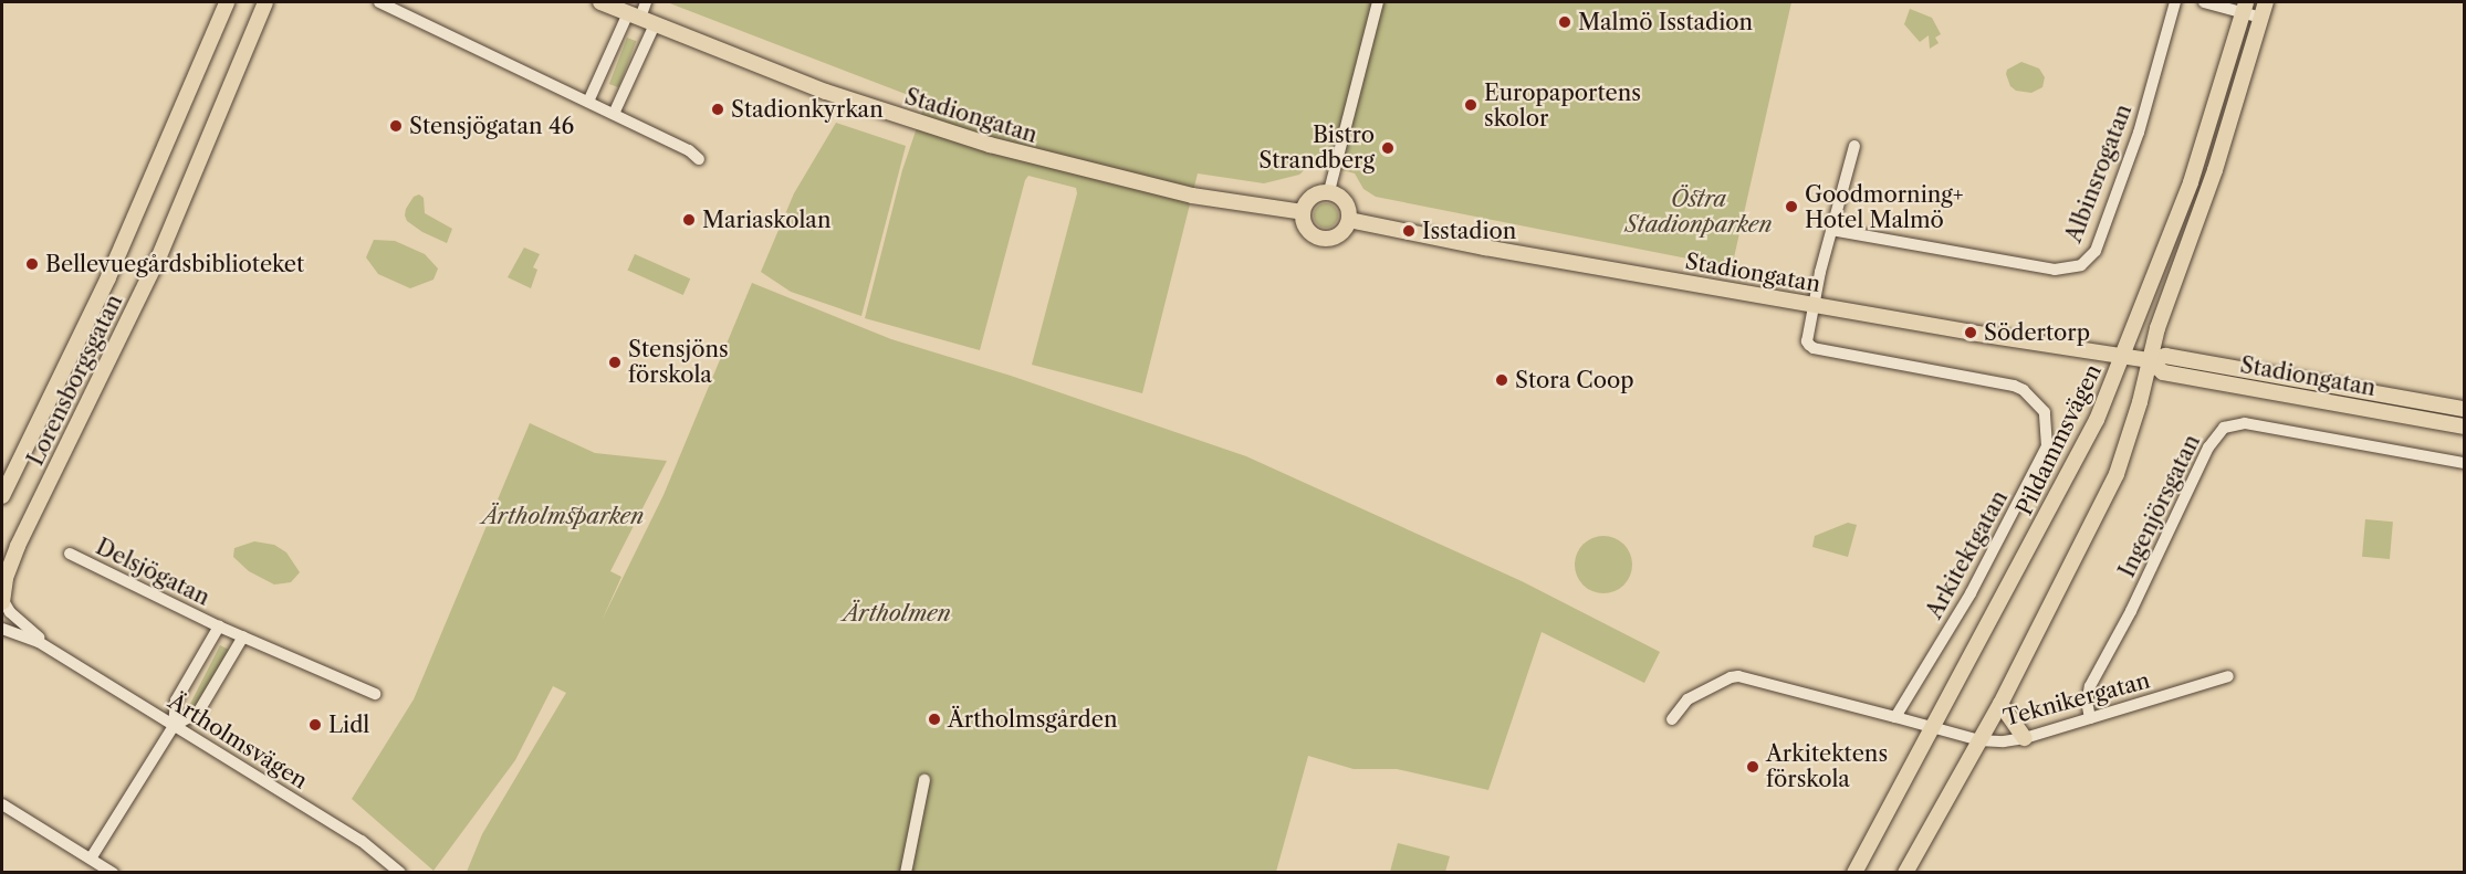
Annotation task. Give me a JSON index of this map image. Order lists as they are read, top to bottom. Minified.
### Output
{"streets":{"main road":["Stadiongatan","Lorensborgsgatan","Pildammsvägen"],"street":["Albinsrogatan","Ingenjörsgatan","Arkitektgatan","Delsjögatan","Teknikergatan","Ärtholmsvägen"]},"crossings":[["Stadiongatan","Pildammsvägen"],["Stadiongatan","Arkitektgatan"],["Lorensborgsgatan","Ärtholmsvägen"],["Pildammsvägen","Teknikergatan"],["Ingenjörsgatan","Teknikergatan"],["Arkitektgatan","Teknikergatan"],["Delsjögatan","Ärtholmsvägen"]],"parks":["Östra Stadionparken","Ärtholmsparken","Ärtholmen"],"places":["Malmö Isstadion","Europaportens skolor","Stadionkyrkan","Stensjögatan 46","Bistro Strandberg","Goodmorning+ Hotel Malmö","Mariaskolan","Isstadion","Bellevuegårdsbiblioteket","Södertorp","Stensjöns förskola","Stora Coop","Ärtholmsgården","Lidl","Arkitektens förskola"]}
